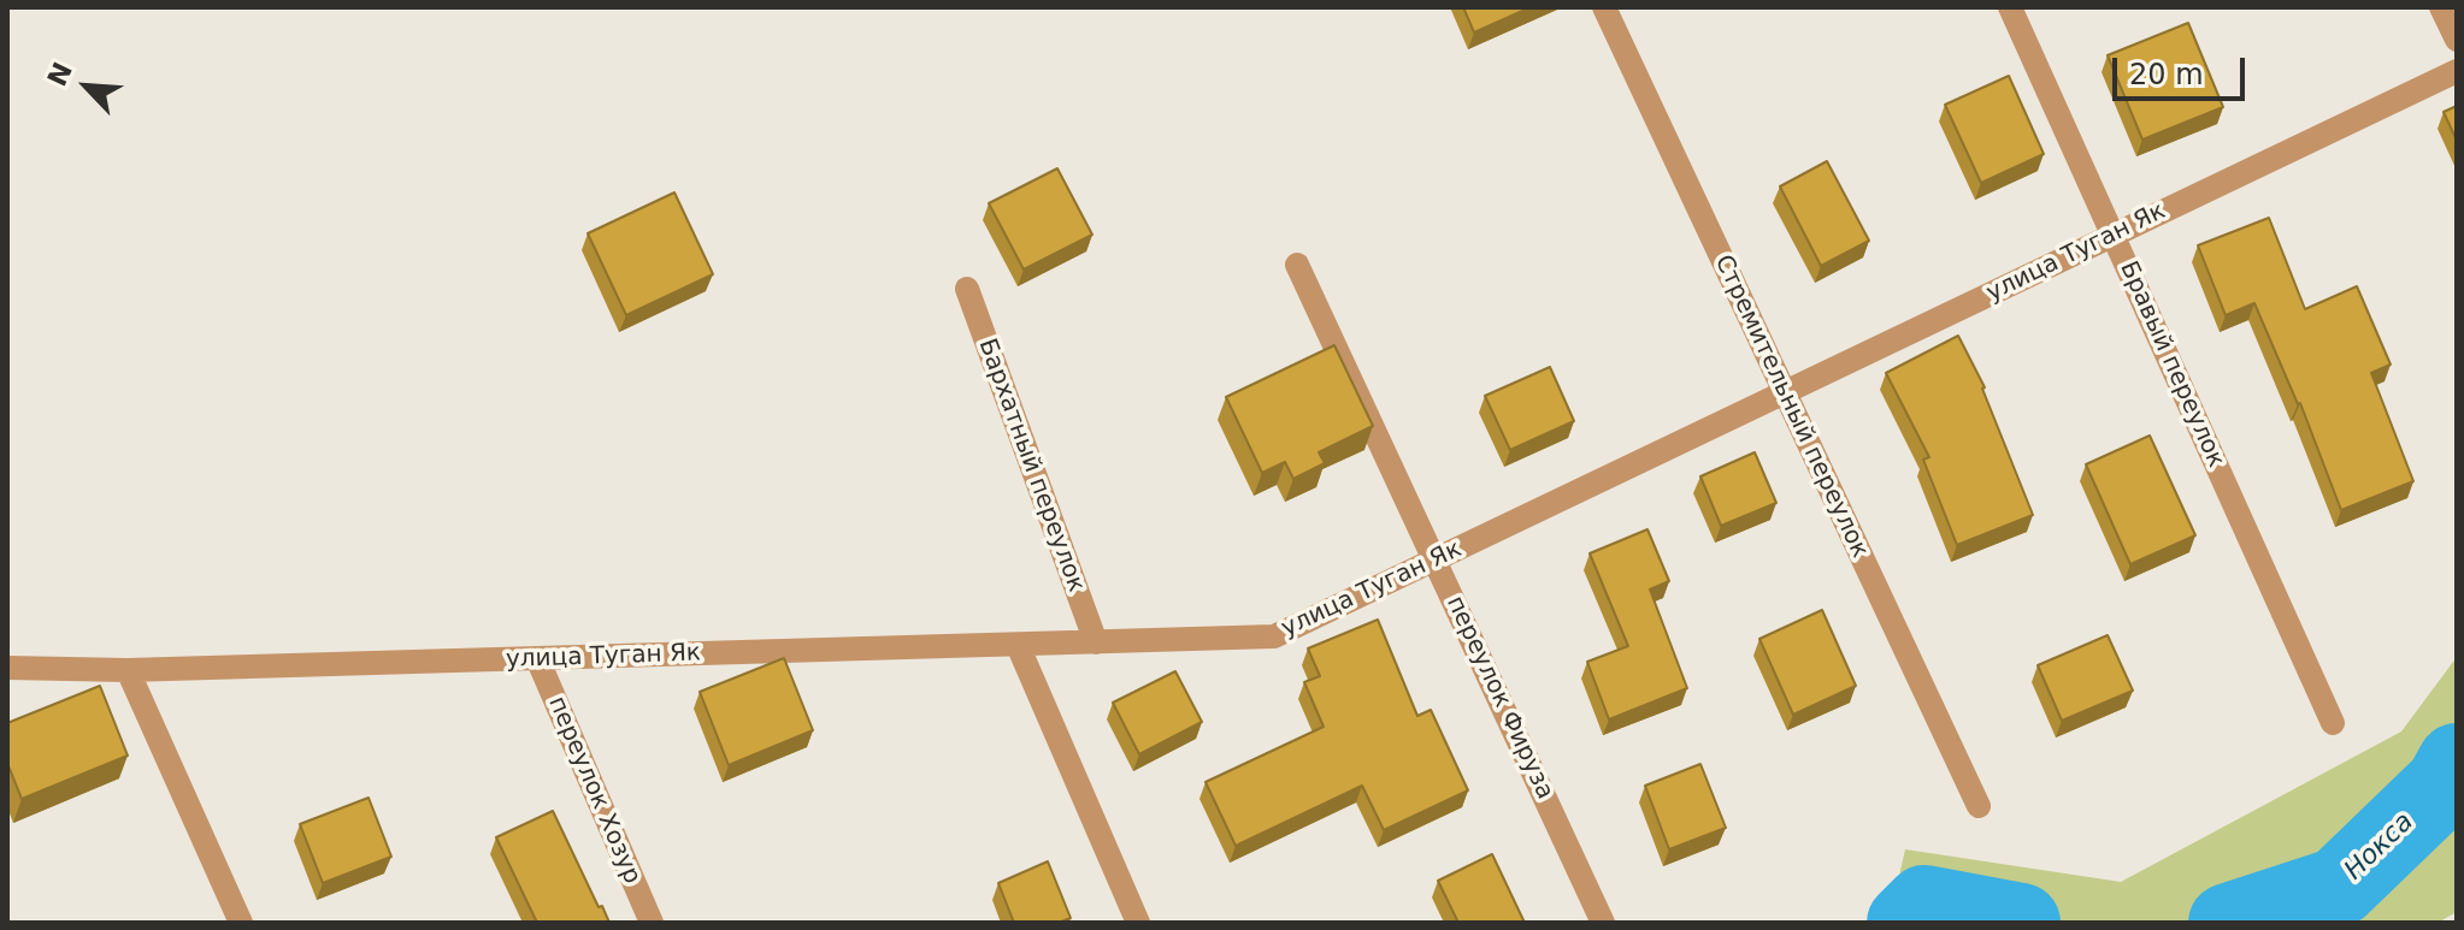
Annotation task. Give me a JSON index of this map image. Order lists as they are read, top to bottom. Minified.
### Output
{"streets":{"street":["улица Туган Як","Бравый переулок","Стремительный переулок","Бархатный переулок","переулок Фируза","переулок Хозур"]},"crossings":[["улица Туган Як","Бравый переулок"],["улица Туган Як","Стремительный переулок"],["улица Туган Як","Бархатный переулок"],["улица Туган Як","переулок Фируза"],["улица Туган Як","переулок Хозур"]],"water":["Нокса"],"scale_bar":"20 m","north":"top left"}
